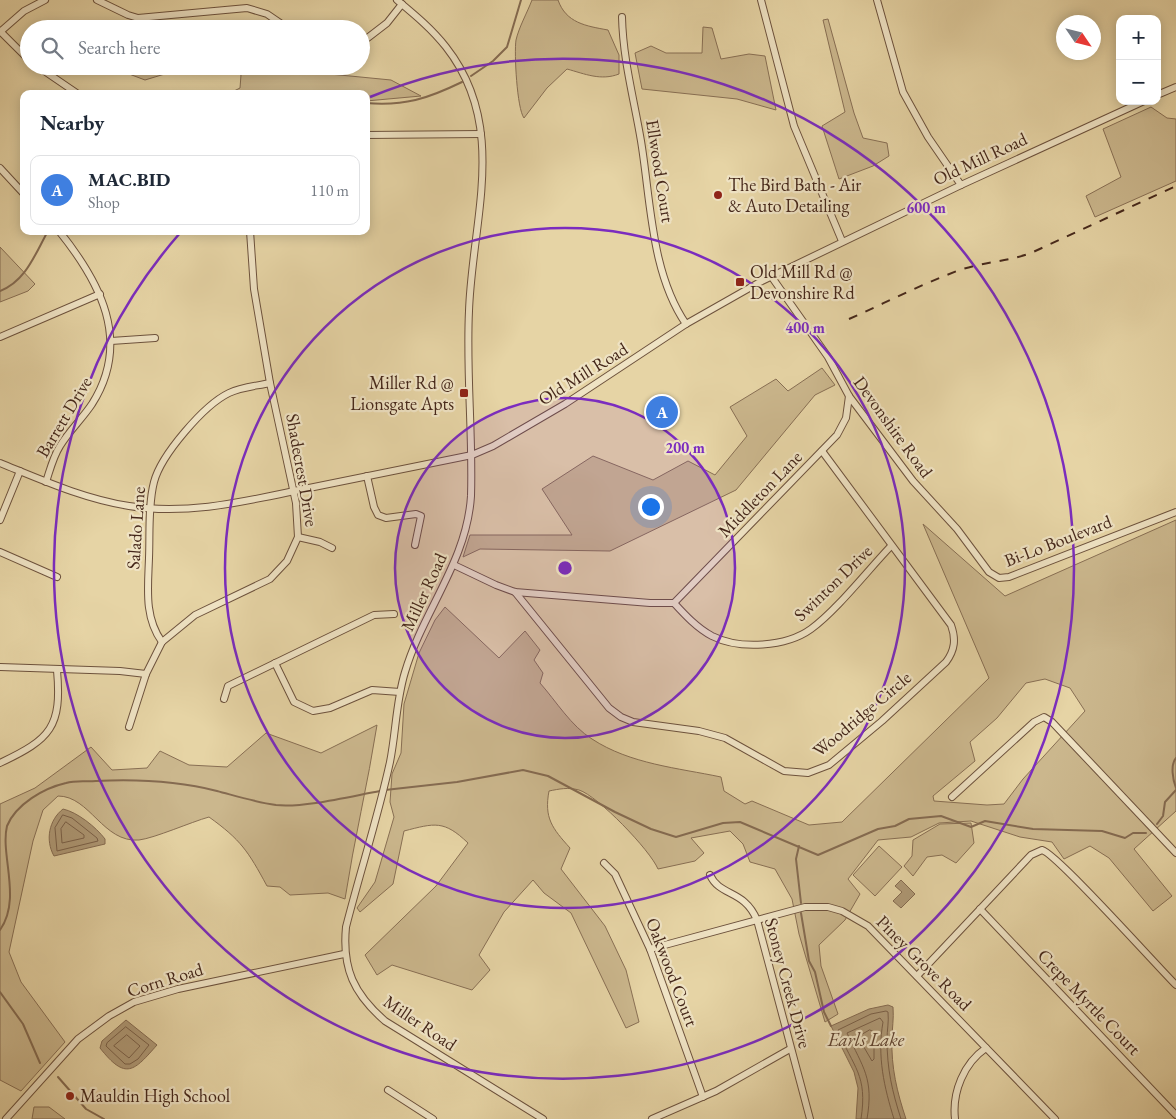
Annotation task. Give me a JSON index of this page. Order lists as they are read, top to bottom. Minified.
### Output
{"streets":{"street":["Old Mill Road","Ellwood Court","Barrett Drive","Devonshire Road","Shadecrest Drive","Middleton Lane","Salado Lane","Bi-Lo Boulevard","Swinton Drive","Miller Road","Woodridge Circle","Piney Grove Road","Oakwood Court","Corn Road","Stoney Creek Drive","Crepe Myrtle Court"]},"crossings":[["Old Mill Road","Ellwood Court"],["Old Mill Road","Barrett Drive"],["Old Mill Road","Devonshire Road"],["Old Mill Road","Shadecrest Drive"],["Old Mill Road","Salado Lane"],["Old Mill Road","Miller Road"],["Devonshire Road","Middleton Lane"],["Devonshire Road","Bi-Lo Boulevard"],["Shadecrest Drive","Salado Lane"],["Middleton Lane","Swinton Drive"],["Middleton Lane","Woodridge Circle"],["Swinton Drive","Woodridge Circle"],["Miller Road","Corn Road"],["Piney Grove Road","Oakwood Court"],["Piney Grove Road","Stoney Creek Drive"]],"water":["Earls Lake"],"places":{"other":["The Bird Bath - Air & Auto Detailing","Mauldin High School"],"transit":["Old Mill Rd @ Devonshire Rd","Miller Rd @ Lionsgate Apts"]},"north":"bottom right","page":{"map_buttons":["+","−"],"search":"Search here","heading":"Nearby","list":[{"mark":"A","name":"MAC.BID","note":"Shop","value":"110 m"}],"pins":"A"},"rings":["600 m","400 m","200 m"]}
